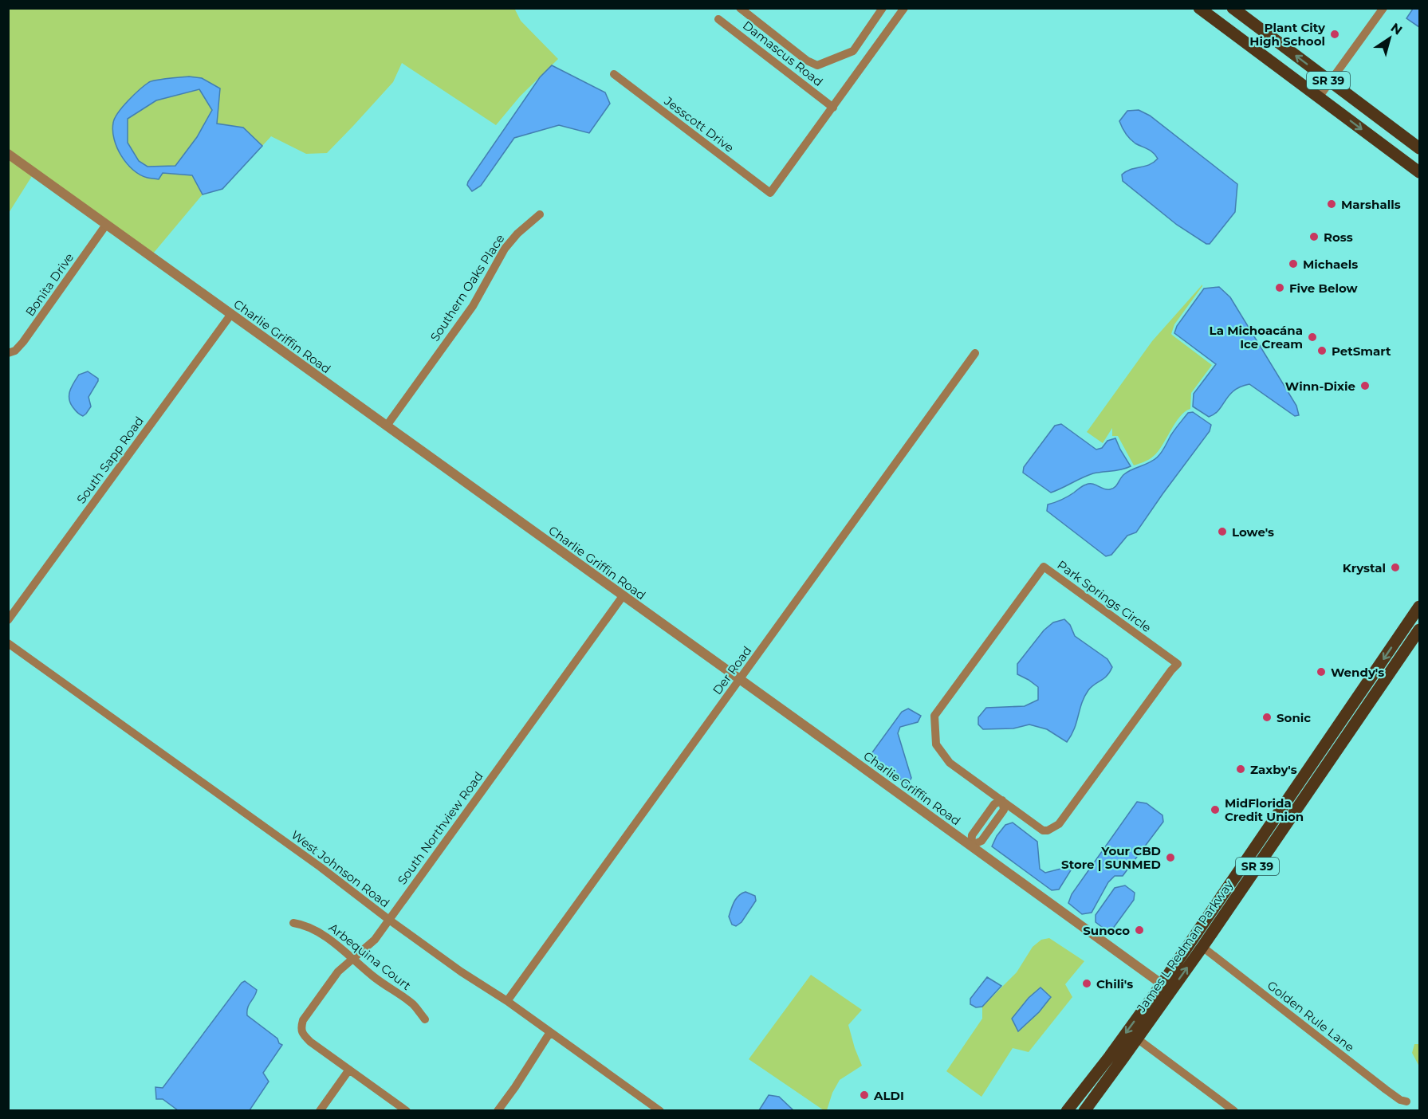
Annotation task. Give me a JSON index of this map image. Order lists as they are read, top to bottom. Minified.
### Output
{"streets":{"main road":["SR 39","James L Redman Parkway"],"street":["Damascus Road","Jesscott Drive","Bonita Drive","Southern Oaks Place","Charlie Griffin Road","South Sapp Road","Park Springs Circle","Der Road","South Northview Road","West Johnson Road","Arbequina Court","Golden Rule Lane"]},"crossings":[["Damascus Road","Jesscott Drive"],["Bonita Drive","Charlie Griffin Road"],["Southern Oaks Place","Charlie Griffin Road"],["Charlie Griffin Road","South Sapp Road"],["Charlie Griffin Road","Der Road"],["Charlie Griffin Road","South Northview Road"],["Charlie Griffin Road","James L Redman Parkway"],["Der Road","West Johnson Road"],["South Northview Road","West Johnson Road"],["South Northview Road","Arbequina Court"],["James L Redman Parkway","Golden Rule Lane"]],"places":["Plant City High School","Marshalls","Ross","Michaels","Five Below","La Michoacána Ice Cream","PetSmart","Winn-Dixie","Lowe's","Krystal","Wendy's","Sonic","Zaxby's","MidFlorida Credit Union","Your CBD Store | SUNMED","Sunoco","Chili's","ALDI"],"north":"top right"}
